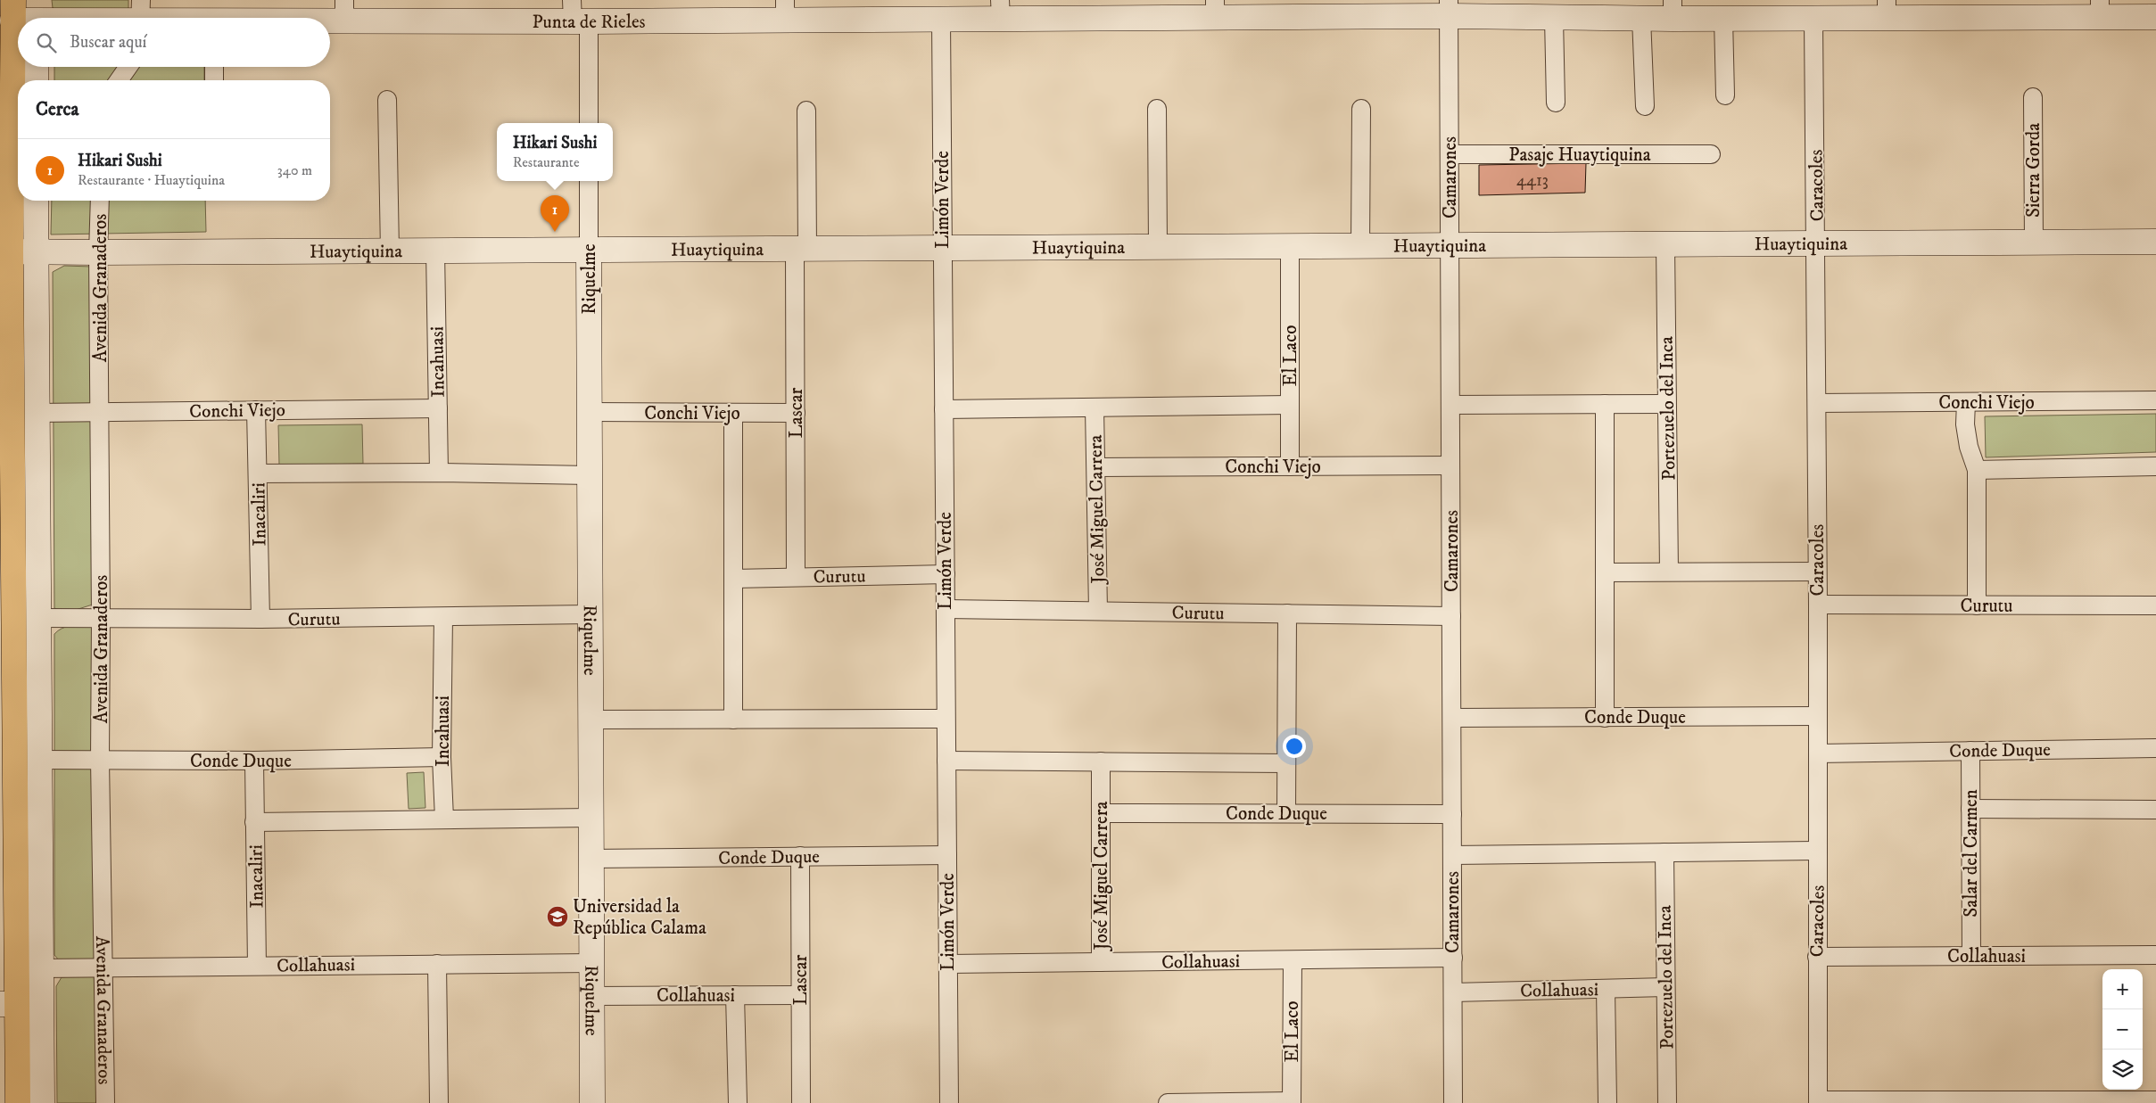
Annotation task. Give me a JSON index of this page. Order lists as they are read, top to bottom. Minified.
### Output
{"streets":{"street":["Punta de Rieles","Pasaje Huaytiquina","Sierra Gorda","Camarones","Caracoles","Limón Verde","Huaytiquina","Riquelme","Avenida Granaderos","El Laco","Incahuasi","Conchi Viejo","Portezuelo del Inca","Lascar","José Miguel Carrera","Inacaliri","Curutu","Conde Duque","Salar del Carmen","Collahuasi"]},"crossings":[["Punta de Rieles","Camarones"],["Punta de Rieles","Caracoles"],["Punta de Rieles","Limón Verde"],["Pasaje Huaytiquina","Camarones"],["Sierra Gorda","Huaytiquina"],["Camarones","Huaytiquina"],["Camarones","Conchi Viejo"],["Camarones","Curutu"],["Camarones","Conde Duque"],["Camarones","Collahuasi"],["Caracoles","Huaytiquina"],["Caracoles","Conchi Viejo"],["Caracoles","Curutu"],["Caracoles","Conde Duque"],["Caracoles","Collahuasi"],["Limón Verde","Huaytiquina"],["Limón Verde","Curutu"],["Limón Verde","Conde Duque"],["Limón Verde","Collahuasi"],["Huaytiquina","Riquelme"],["Huaytiquina","Avenida Granaderos"],["Huaytiquina","El Laco"],["Huaytiquina","Incahuasi"],["Huaytiquina","Portezuelo del Inca"],["Huaytiquina","Lascar"],["Riquelme","Conchi Viejo"],["Riquelme","Curutu"],["Riquelme","Conde Duque"],["Riquelme","Collahuasi"],["Avenida Granaderos","Conchi Viejo"],["Avenida Granaderos","Curutu"],["Avenida Granaderos","Conde Duque"],["Avenida Granaderos","Collahuasi"],["El Laco","Conchi Viejo"],["El Laco","Collahuasi"],["Incahuasi","Conchi Viejo"],["Incahuasi","Curutu"],["Incahuasi","Conde Duque"],["Conchi Viejo","Lascar"],["Conchi Viejo","José Miguel Carrera"],["Conchi Viejo","Inacaliri"],["Portezuelo del Inca","Collahuasi"],["Lascar","Curutu"],["Lascar","Conde Duque"],["Lascar","Collahuasi"],["José Miguel Carrera","Curutu"],["José Miguel Carrera","Conde Duque"],["José Miguel Carrera","Collahuasi"],["Inacaliri","Curutu"],["Inacaliri","Conde Duque"],["Inacaliri","Collahuasi"],["Conde Duque","Salar del Carmen"],["Salar del Carmen","Collahuasi"]],"places":{"school or university":["Universidad la República Calama"]},"house_numbers":["4413"],"page":{"search":"Buscar aquí","heading":"Cerca","popup":["Hikari Sushi","Restaurante"],"list":[{"mark":"1","name":"Hikari Sushi","note":"Restaurante · Huaytiquina","value":"340 m"}],"pins":"1","map_buttons":["+","−"]}}
